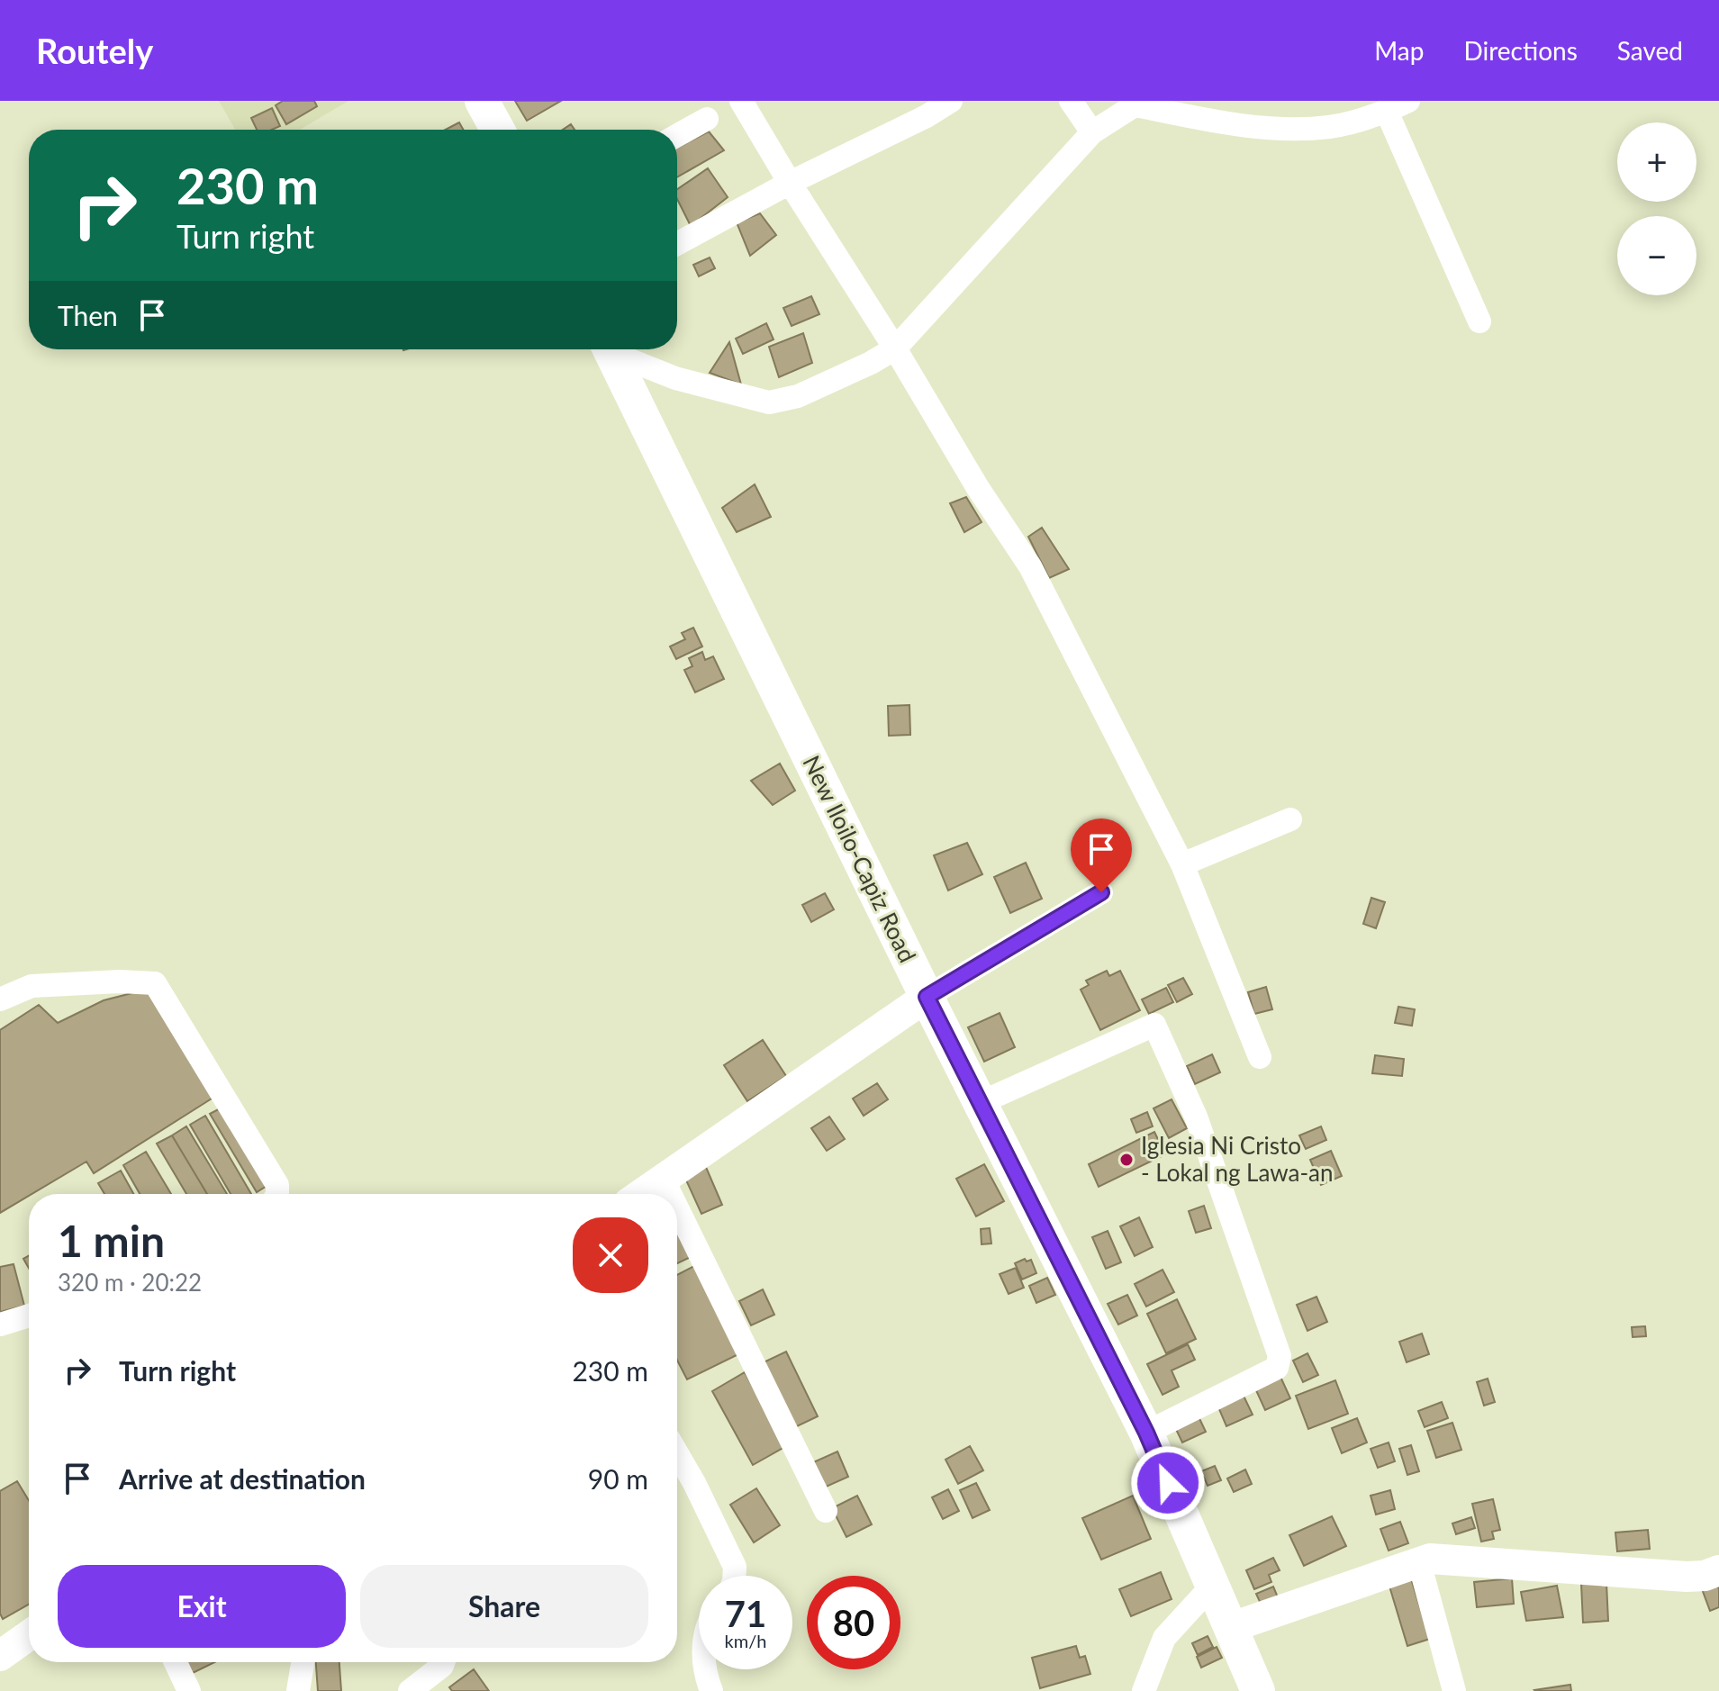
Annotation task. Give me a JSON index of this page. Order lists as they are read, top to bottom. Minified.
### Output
{"streets":{"highway":["New Iloilo-Capiz Road"]},"places":["Iglesia Ni Cristo - Lokal ng Lawa-an"],"page":{"header":"Routely","nav":["Map","Directions","Saved"],"map_buttons":["+","−"],"turn":["230 m","Turn right"],"then":"Then","heading":["1 min","320 m · 20:22"],"list":[{"name":"Turn right","value":"230 m"},{"name":"Arrive at destination","value":"90 m"}],"buttons":["Exit","Share"],"speed":"71 km/h","limit":"80"}}
